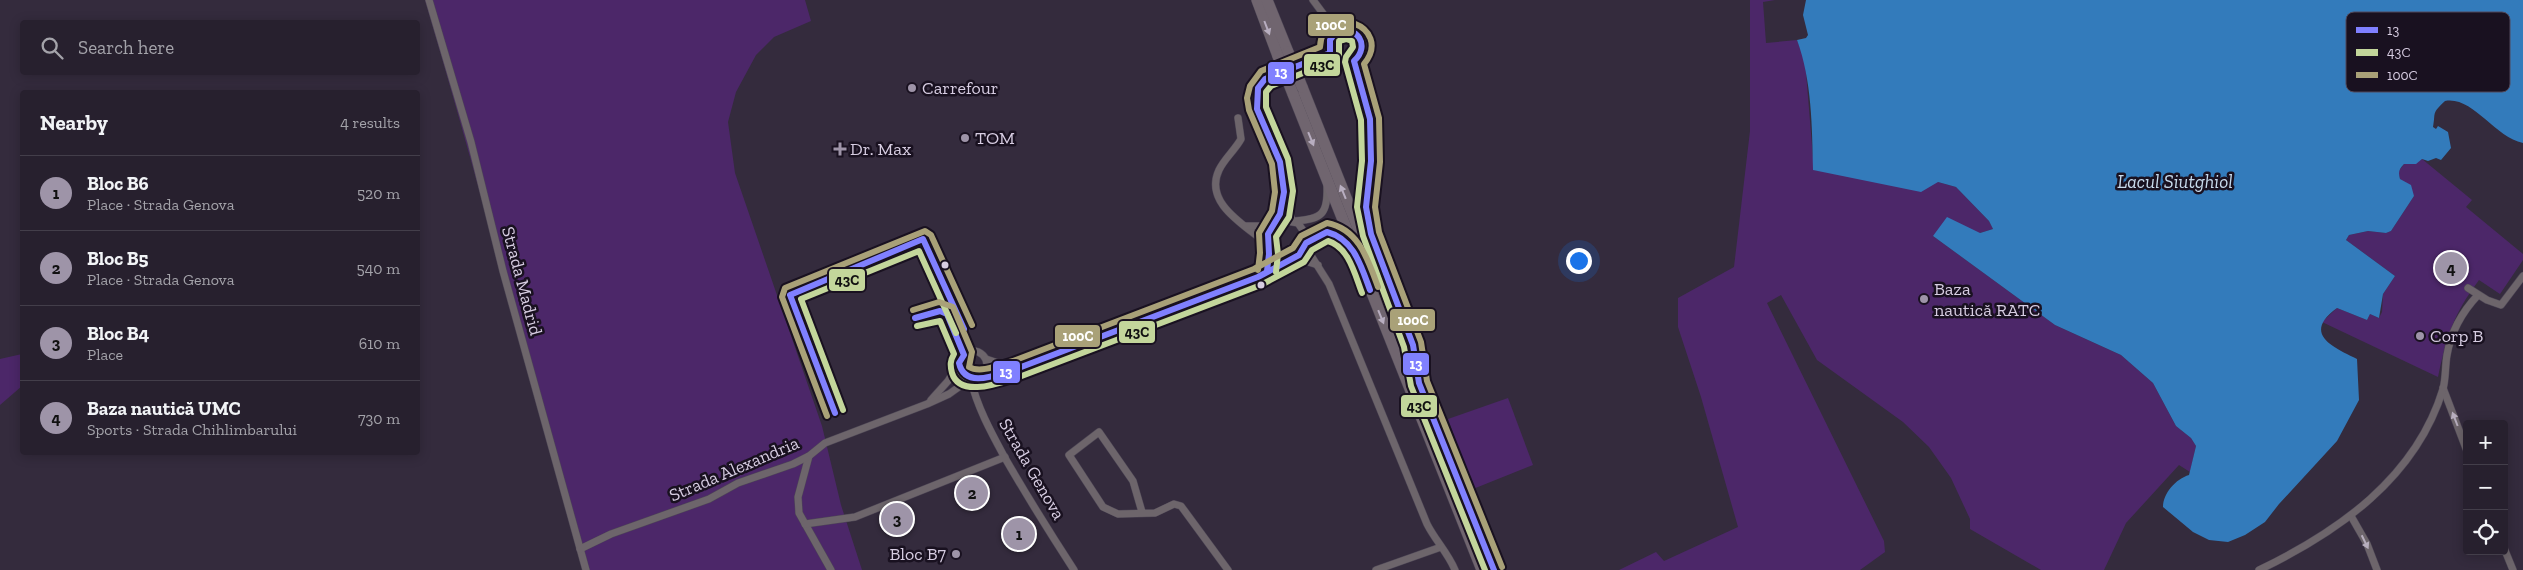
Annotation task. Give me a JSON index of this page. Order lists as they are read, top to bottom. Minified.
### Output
{"streets":{"street":["Strada Madrid","Strada Alexandria","Strada Genova"]},"crossings":[["Strada Madrid","Strada Alexandria"],["Strada Alexandria","Strada Genova"]],"water":["Lacul Siutghiol"],"places":{"other":["Carrefour","TOM","Baza nautică RATC","Corp B","Bloc B7"],"health":["Dr. Max"]},"lines":["transit line 100C","transit line 13","transit line 43C"],"legend":["13","43C","100C"],"page":{"search":"Search here","heading":["Nearby","4 results"],"list":[{"mark":"1","name":"Bloc B6","note":"Place · Strada Genova","value":"520 m"},{"mark":"2","name":"Bloc B5","note":"Place · Strada Genova","value":"540 m"},{"mark":"3","name":"Bloc B4","note":"Place","value":"610 m"},{"mark":"4","name":"Baza nautică UMC","note":"Sports · Strada Chihlimbarului","value":"730 m"}],"pins":["4","2","3","1"],"map_buttons":["+","−"]}}
